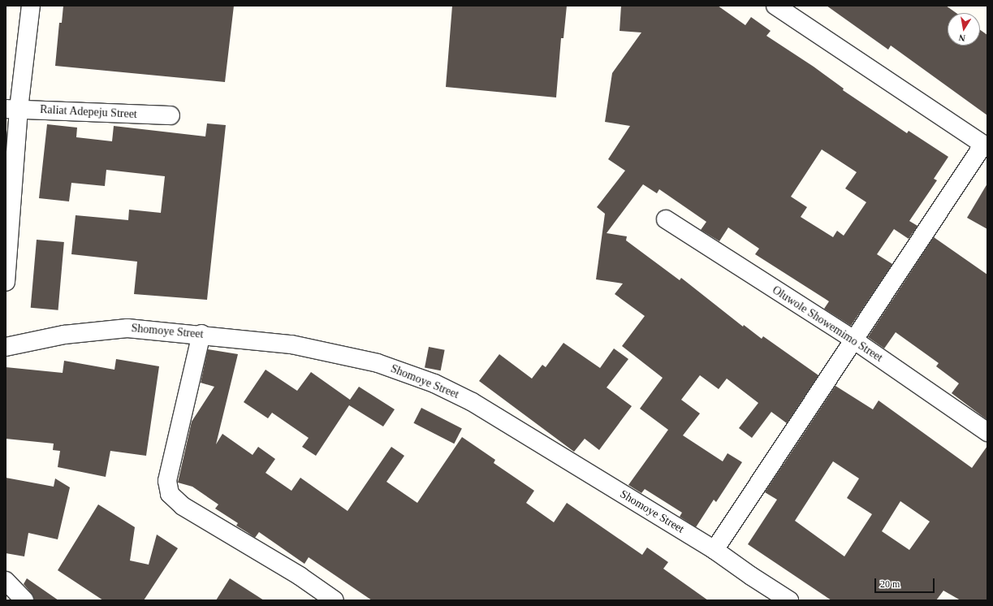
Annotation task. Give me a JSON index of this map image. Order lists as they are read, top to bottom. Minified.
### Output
{"streets":{"street":["Raliat Adepeju Street","Oluwole Showemimo Street","Shomoye Street"]},"scale_bar":"20 m","north":"bottom"}
